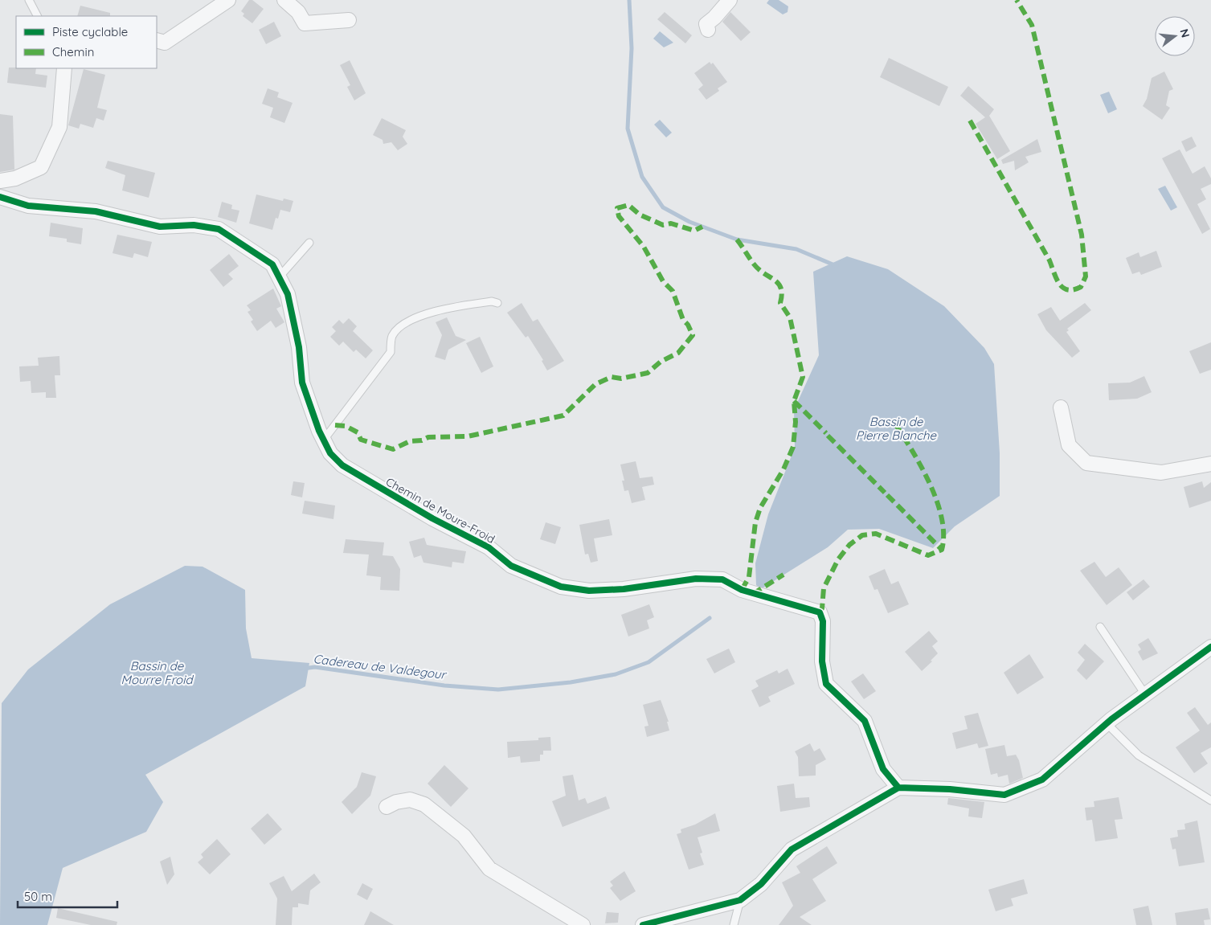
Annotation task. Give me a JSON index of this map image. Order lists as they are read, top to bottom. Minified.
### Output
{"streets":{"street":["Chemin de Moure-Froid"]},"water":["Bassin de Pierre Blanche","Bassin de Mourre Froid","Cadereau de Valdegour"],"legend":["Piste cyclable","Chemin"],"scale_bar":"50 m","north":"right"}
